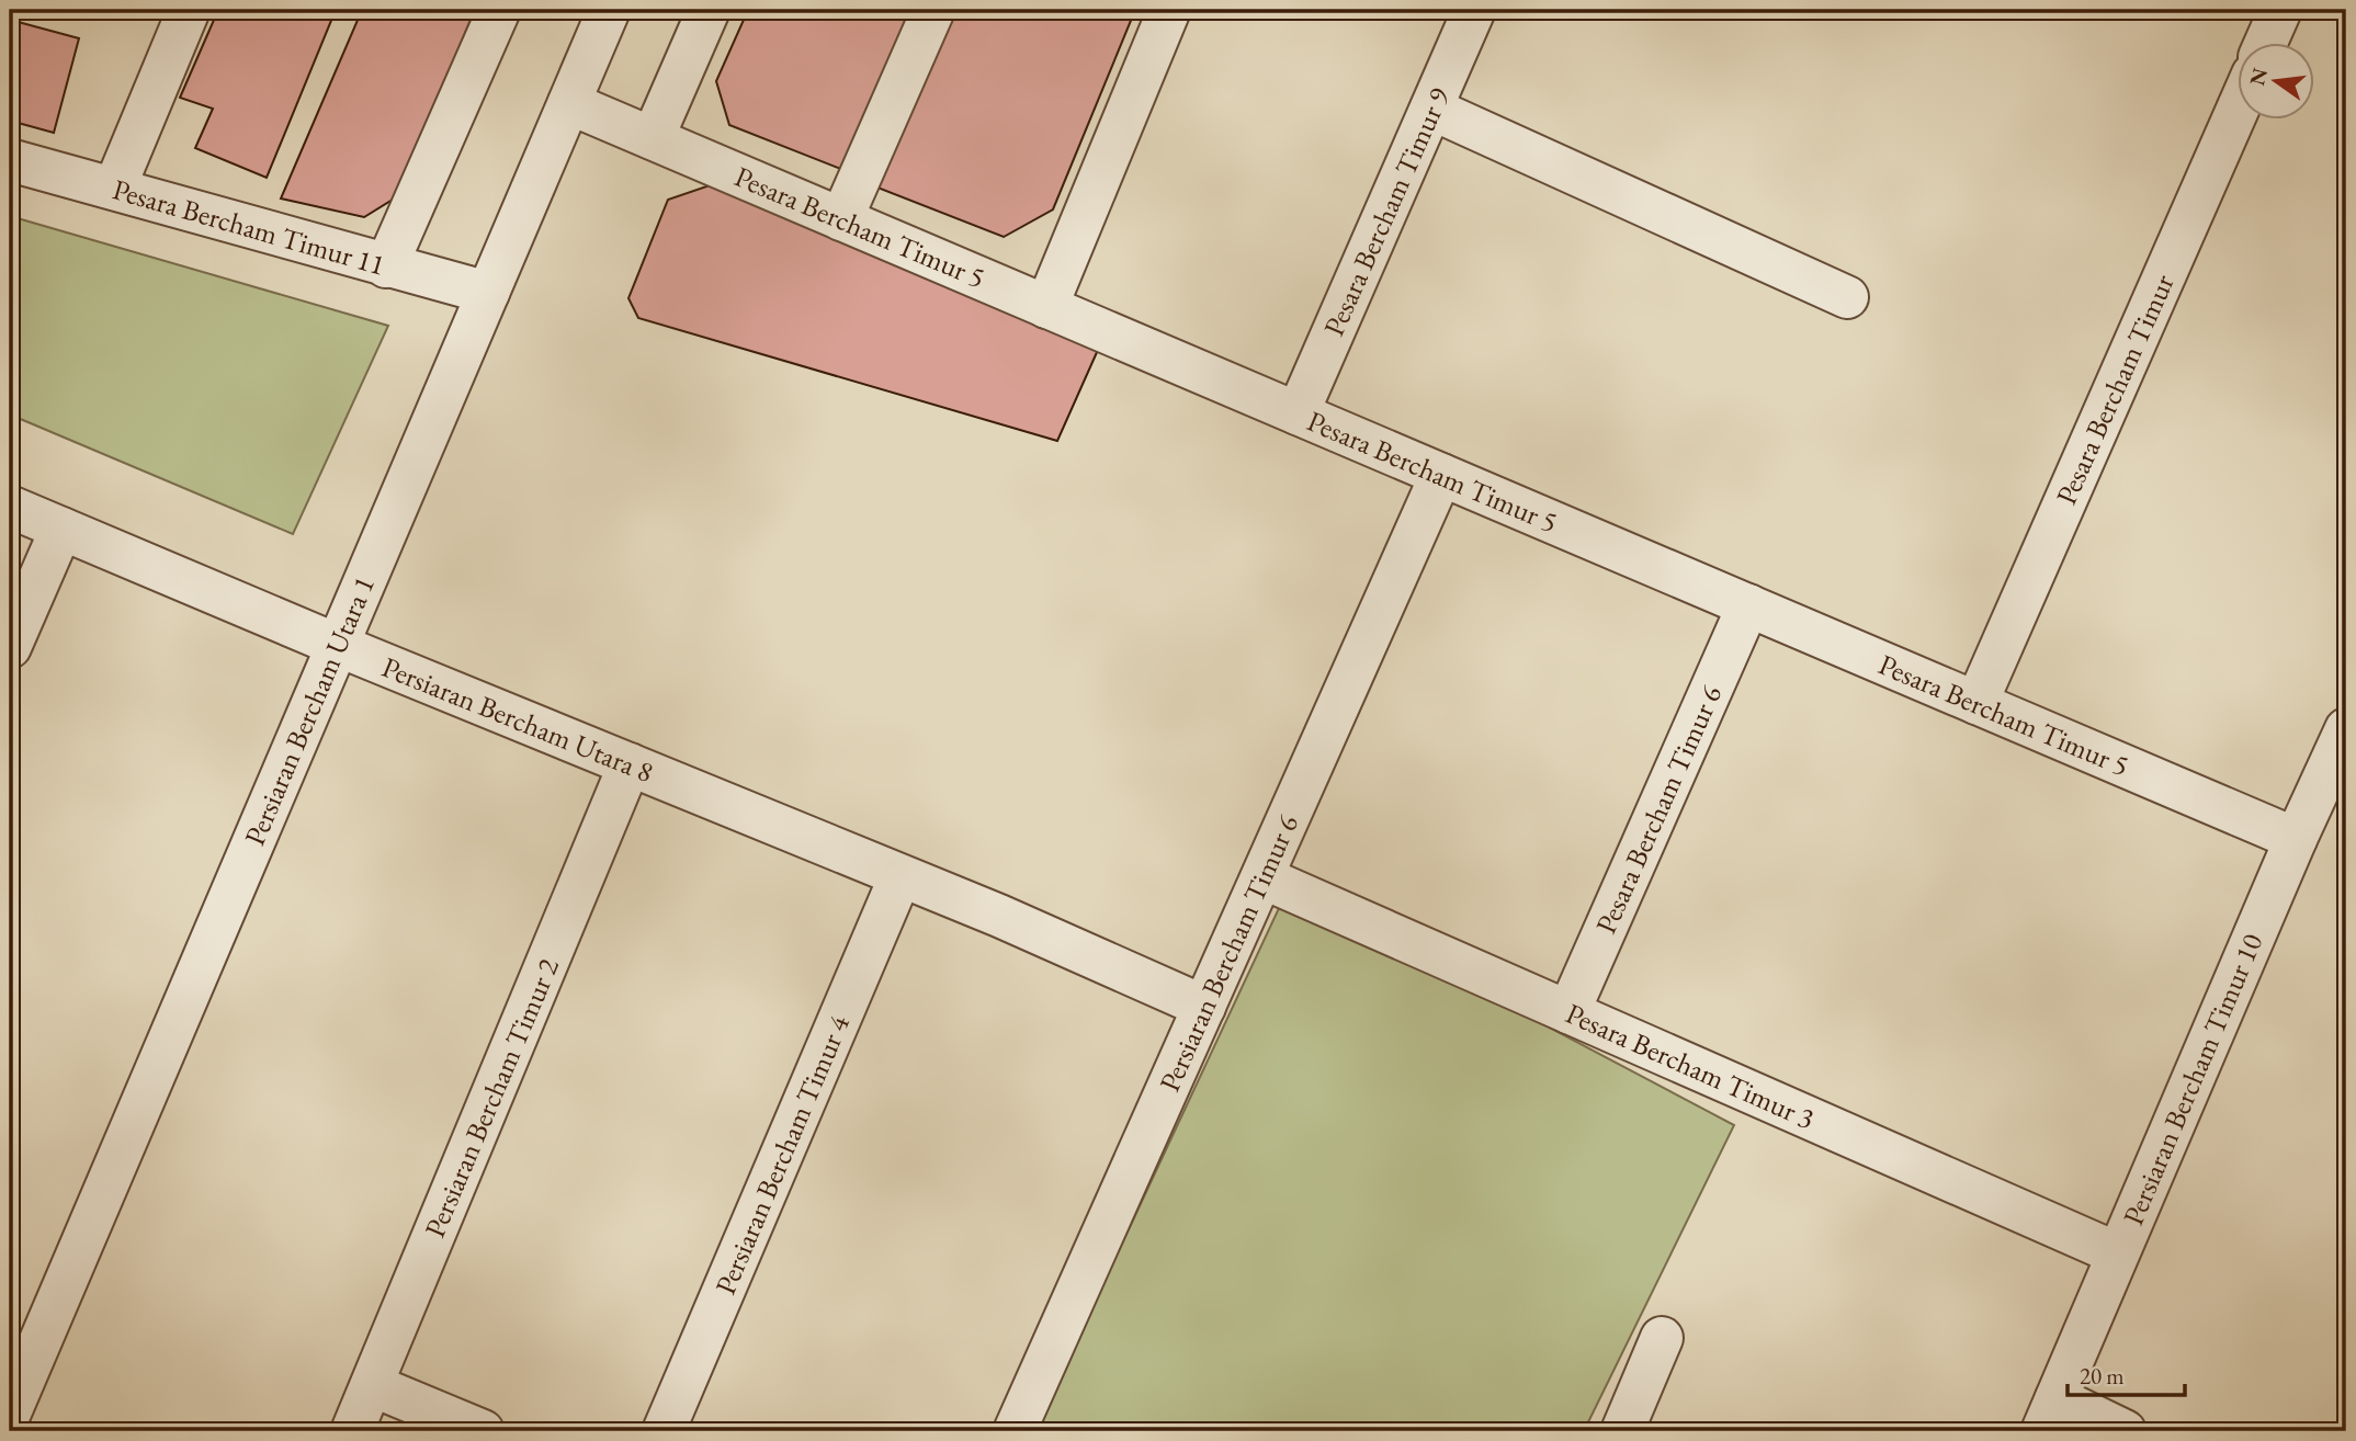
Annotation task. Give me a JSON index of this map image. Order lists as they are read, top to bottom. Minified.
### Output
{"streets":{"street":["Pesara Bercham Timur 9","Pesara Bercham Timur 11","Pesara Bercham Timur 5","Pesara Bercham Timur","Persiaran Bercham Utara 1","Persiaran Bercham Utara 8","Pesara Bercham Timur 6","Persiaran Bercham Timur 6","Pesara Bercham Timur 3","Persiaran Bercham Timur 10","Persiaran Bercham Timur 2","Persiaran Bercham Timur 4"]},"crossings":[["Pesara Bercham Timur 9","Pesara Bercham Timur 5"],["Pesara Bercham Timur 11","Persiaran Bercham Utara 1"],["Pesara Bercham Timur 5","Pesara Bercham Timur"],["Pesara Bercham Timur 5","Persiaran Bercham Utara 1"],["Pesara Bercham Timur 5","Pesara Bercham Timur 6"],["Pesara Bercham Timur 5","Persiaran Bercham Timur 6"],["Pesara Bercham Timur 5","Persiaran Bercham Timur 10"],["Persiaran Bercham Utara 1","Persiaran Bercham Utara 8"],["Persiaran Bercham Utara 8","Persiaran Bercham Timur 6"],["Persiaran Bercham Utara 8","Persiaran Bercham Timur 2"],["Persiaran Bercham Utara 8","Persiaran Bercham Timur 4"],["Pesara Bercham Timur 6","Pesara Bercham Timur 3"],["Persiaran Bercham Timur 6","Pesara Bercham Timur 3"],["Pesara Bercham Timur 3","Persiaran Bercham Timur 10"]],"scale_bar":"20 m","north":"left"}
